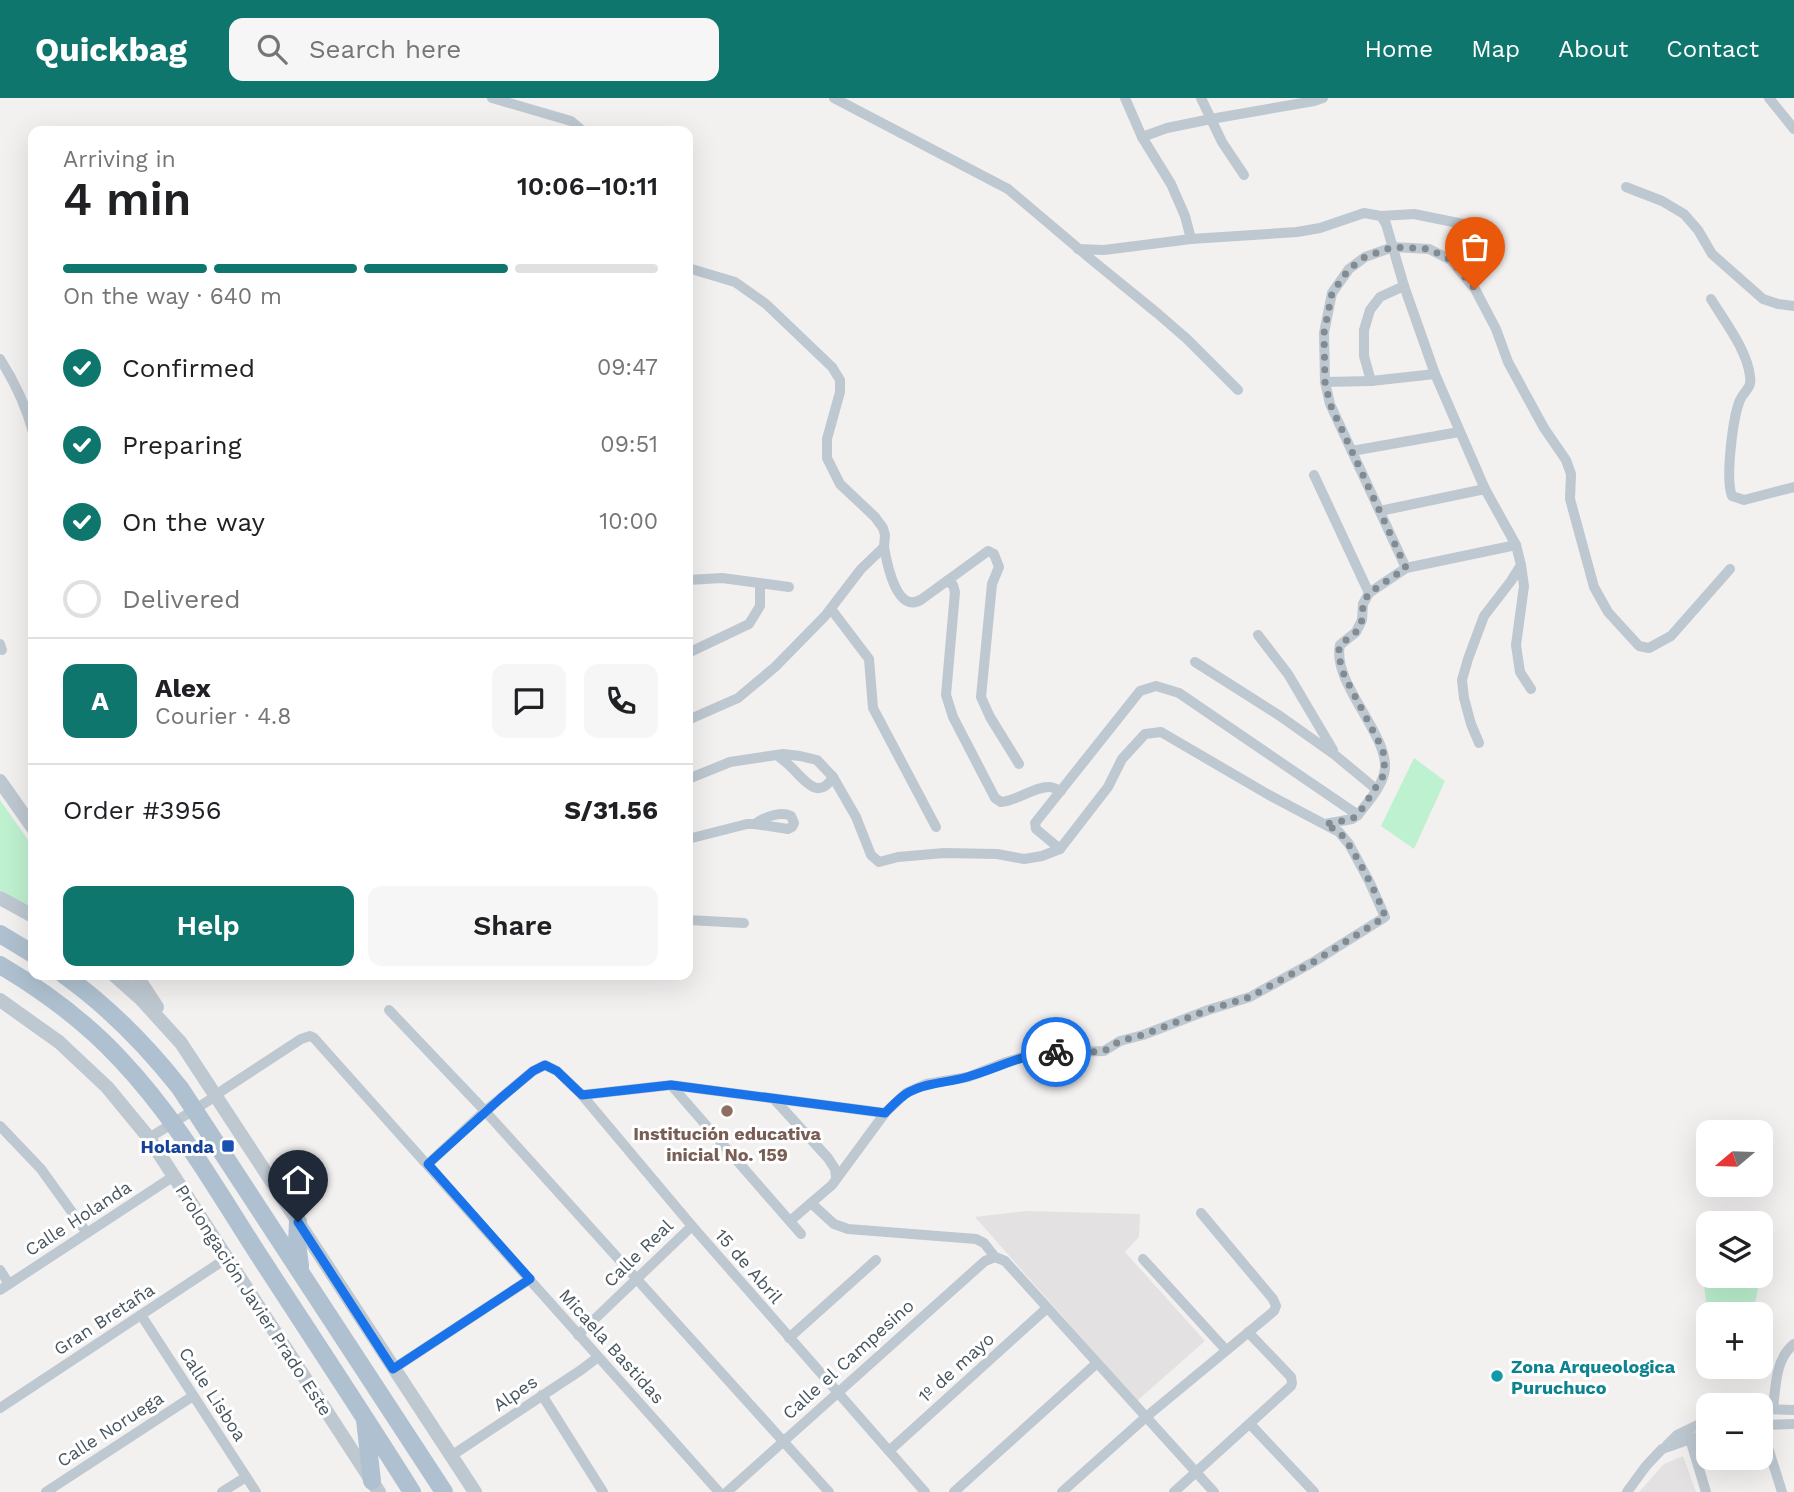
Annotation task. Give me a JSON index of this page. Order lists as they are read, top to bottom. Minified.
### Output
{"streets":{"main road":["Prolongación Javier Prado Este"],"street":["Calle Holanda","Calle Real","15 de Abril","Gran Bretaña","Micaela Bastidas","Calle el Campesino","1º de mayo","Alpes","Calle Lisboa","Calle Noruega"]},"crossings":[["Calle Holanda","Prolongación Javier Prado Este"],["Calle Real","15 de Abril"],["Calle Real","Micaela Bastidas"],["15 de Abril","Calle el Campesino"],["15 de Abril","1º de mayo"],["Prolongación Javier Prado Este","Gran Bretaña"],["Gran Bretaña","Calle Lisboa"],["Micaela Bastidas","Alpes"],["Calle Lisboa","Calle Noruega"]],"places":{"other":["Institución educativa inicial No. 159","Zona Arqueologica Puruchuco"],"transit":["Holanda"]},"north":"left","page":{"header":"Quickbag","search":"Search here","nav":["Home","Map","About","Contact"],"heading":["4 min","Arriving in","10:06–10:11"],"panel":["Alex","Courier · 4.8","Order #3956","S/31.56"],"bar":"On the way · 640 m","list":[["Confirmed","09:47"],["Preparing","09:51"],["On the way","10:00"],"Delivered"],"round":"A","buttons":["Help","Share"],"map_buttons":["+","−"]}}
